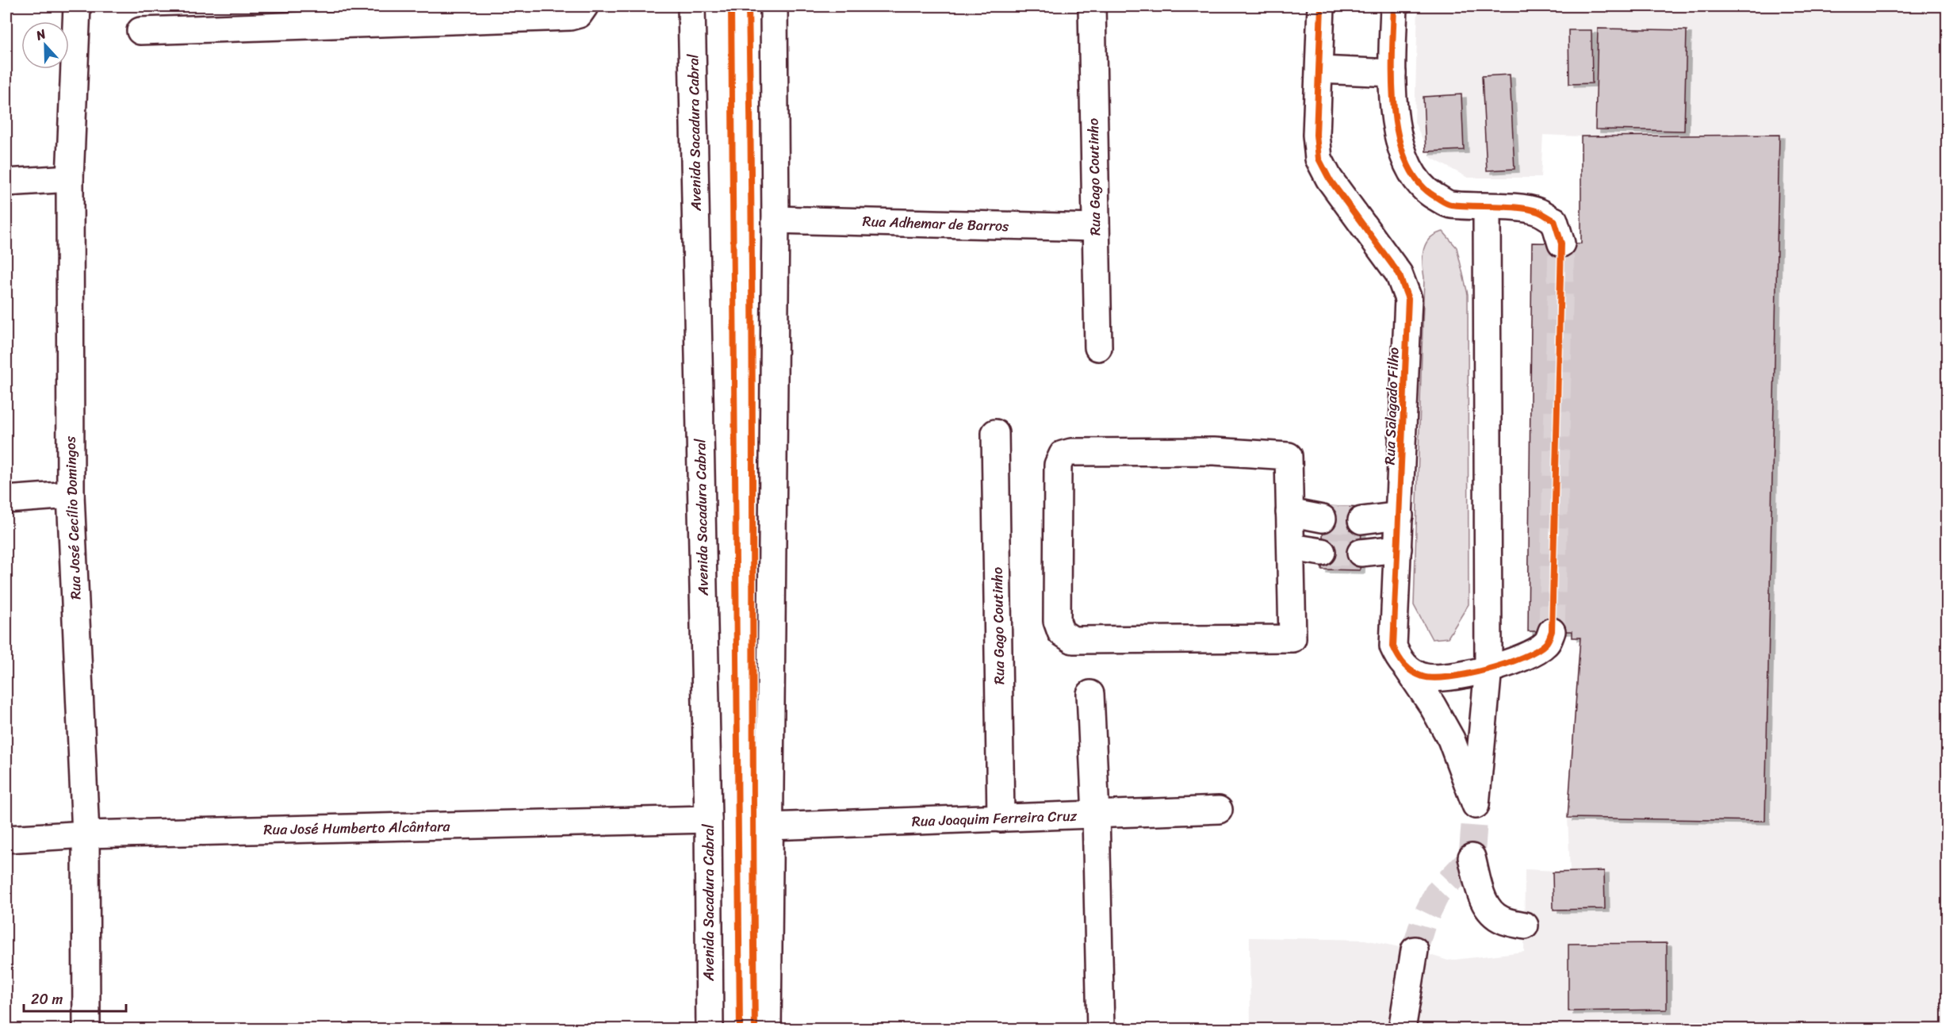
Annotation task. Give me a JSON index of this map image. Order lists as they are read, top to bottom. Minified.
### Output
{"streets":{"street":["Avenida Sacadura Cabral","Rua Gago Coutinho","Rua Adhemar de Barros","Rua Salagado Filho","Rua José Cecílio Domingos","Rua Joaquim Ferreira Cruz","Rua José Humberto Alcântara"]},"crossings":[["Avenida Sacadura Cabral","Rua José Humberto Alcântara"],["Rua Gago Coutinho","Rua Adhemar de Barros"],["Rua Gago Coutinho","Rua Joaquim Ferreira Cruz"],["Rua José Cecílio Domingos","Rua José Humberto Alcântara"]],"scale_bar":"20 m","north":"top"}
